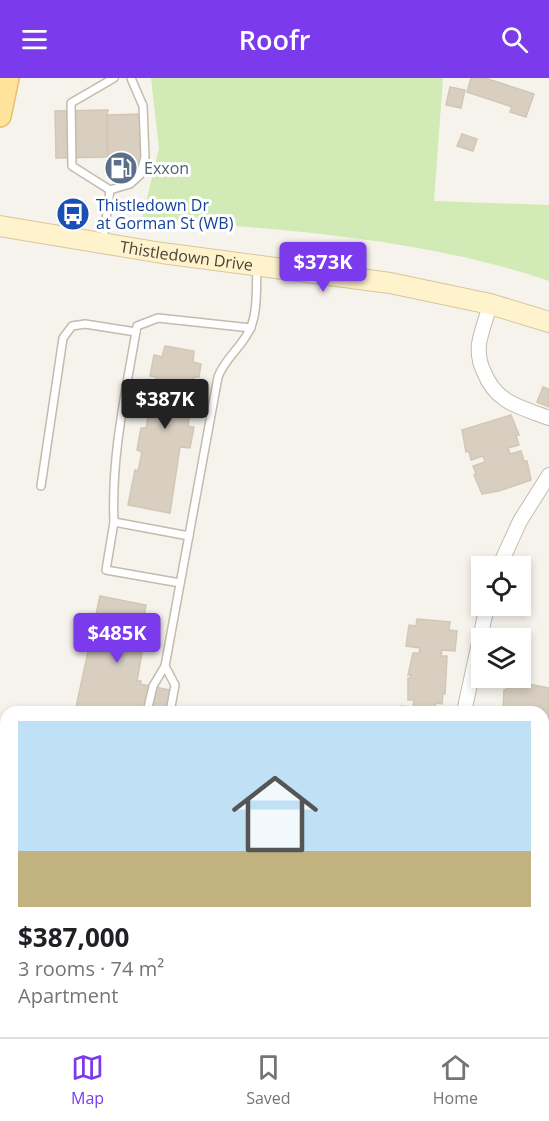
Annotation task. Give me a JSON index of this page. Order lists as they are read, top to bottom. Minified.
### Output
{"streets":{"main road":["Thistledown Drive"]},"places":{"fuel station":["Exxon"],"bus stop":["Thistledown Dr at Gorman St (WB)"]},"page":{"header":"Roofr","price":["$373K","$387K","$485K"],"list":[{"name":"$387,000","note":"3 rooms · 74 m² · Apartment"}],"tabs":["Map","Saved","Home"]}}
